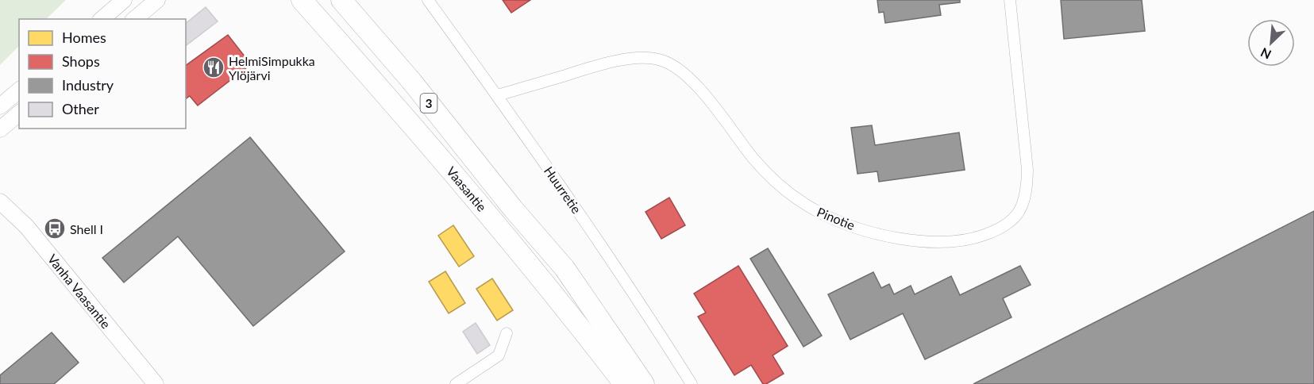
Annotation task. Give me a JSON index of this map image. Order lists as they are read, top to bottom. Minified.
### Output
{"streets":{"highway":["3","Vaasantie"],"main road":["Vanha Vaasantie"],"street":["Huurretie","Pinotie"]},"crossings":[["Huurretie","Pinotie"]],"places":{"restaurant":["HelmiSimpukka Ylöjärvi"],"bus stop":["Shell I"]},"legend":["Homes","Shops","Industry","Other"],"north":"bottom left"}
